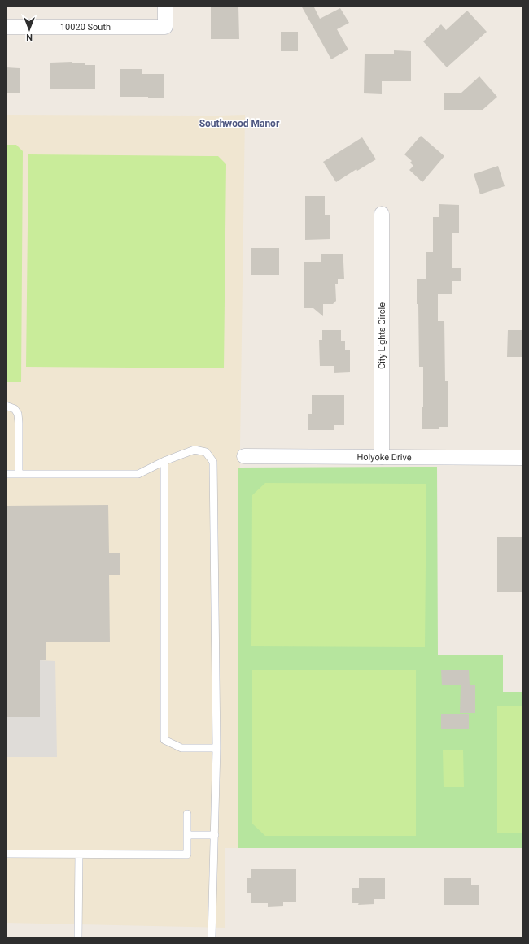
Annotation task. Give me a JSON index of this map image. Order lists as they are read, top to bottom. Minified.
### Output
{"streets":{"street":["10020 South","City Lights Circle","Holyoke Drive"]},"crossings":[["City Lights Circle","Holyoke Drive"]],"districts":["Southwood Manor"],"north":"bottom"}
